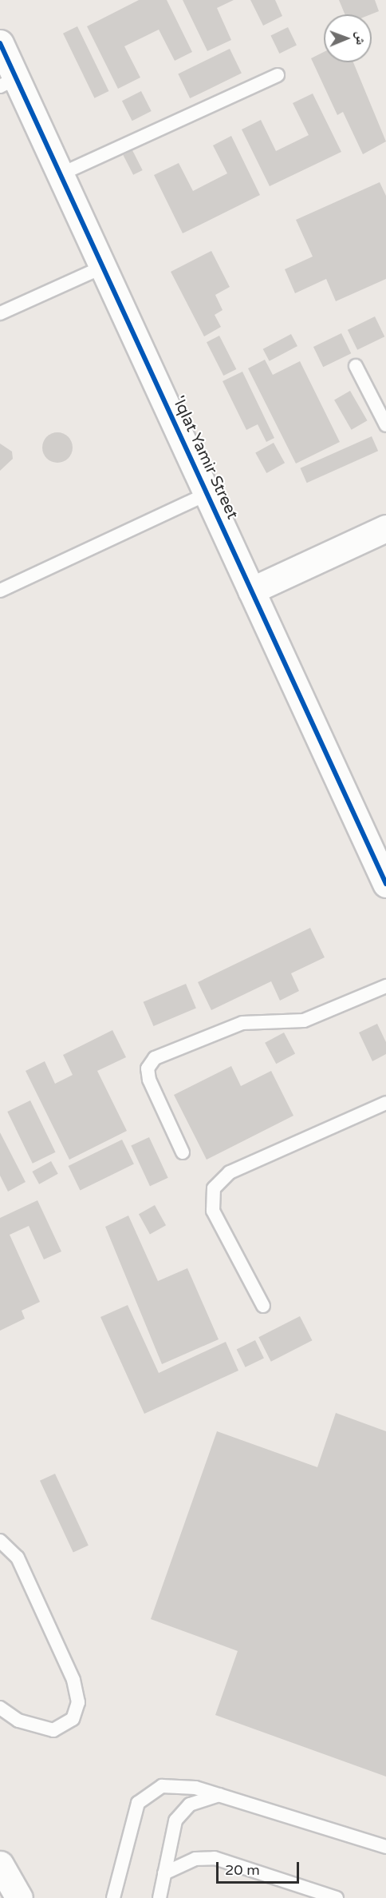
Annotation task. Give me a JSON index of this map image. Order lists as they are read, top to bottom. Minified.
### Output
{"streets":{"street":["'Iqlat Yamir Street"]},"scale_bar":"20 m","north":"right"}
